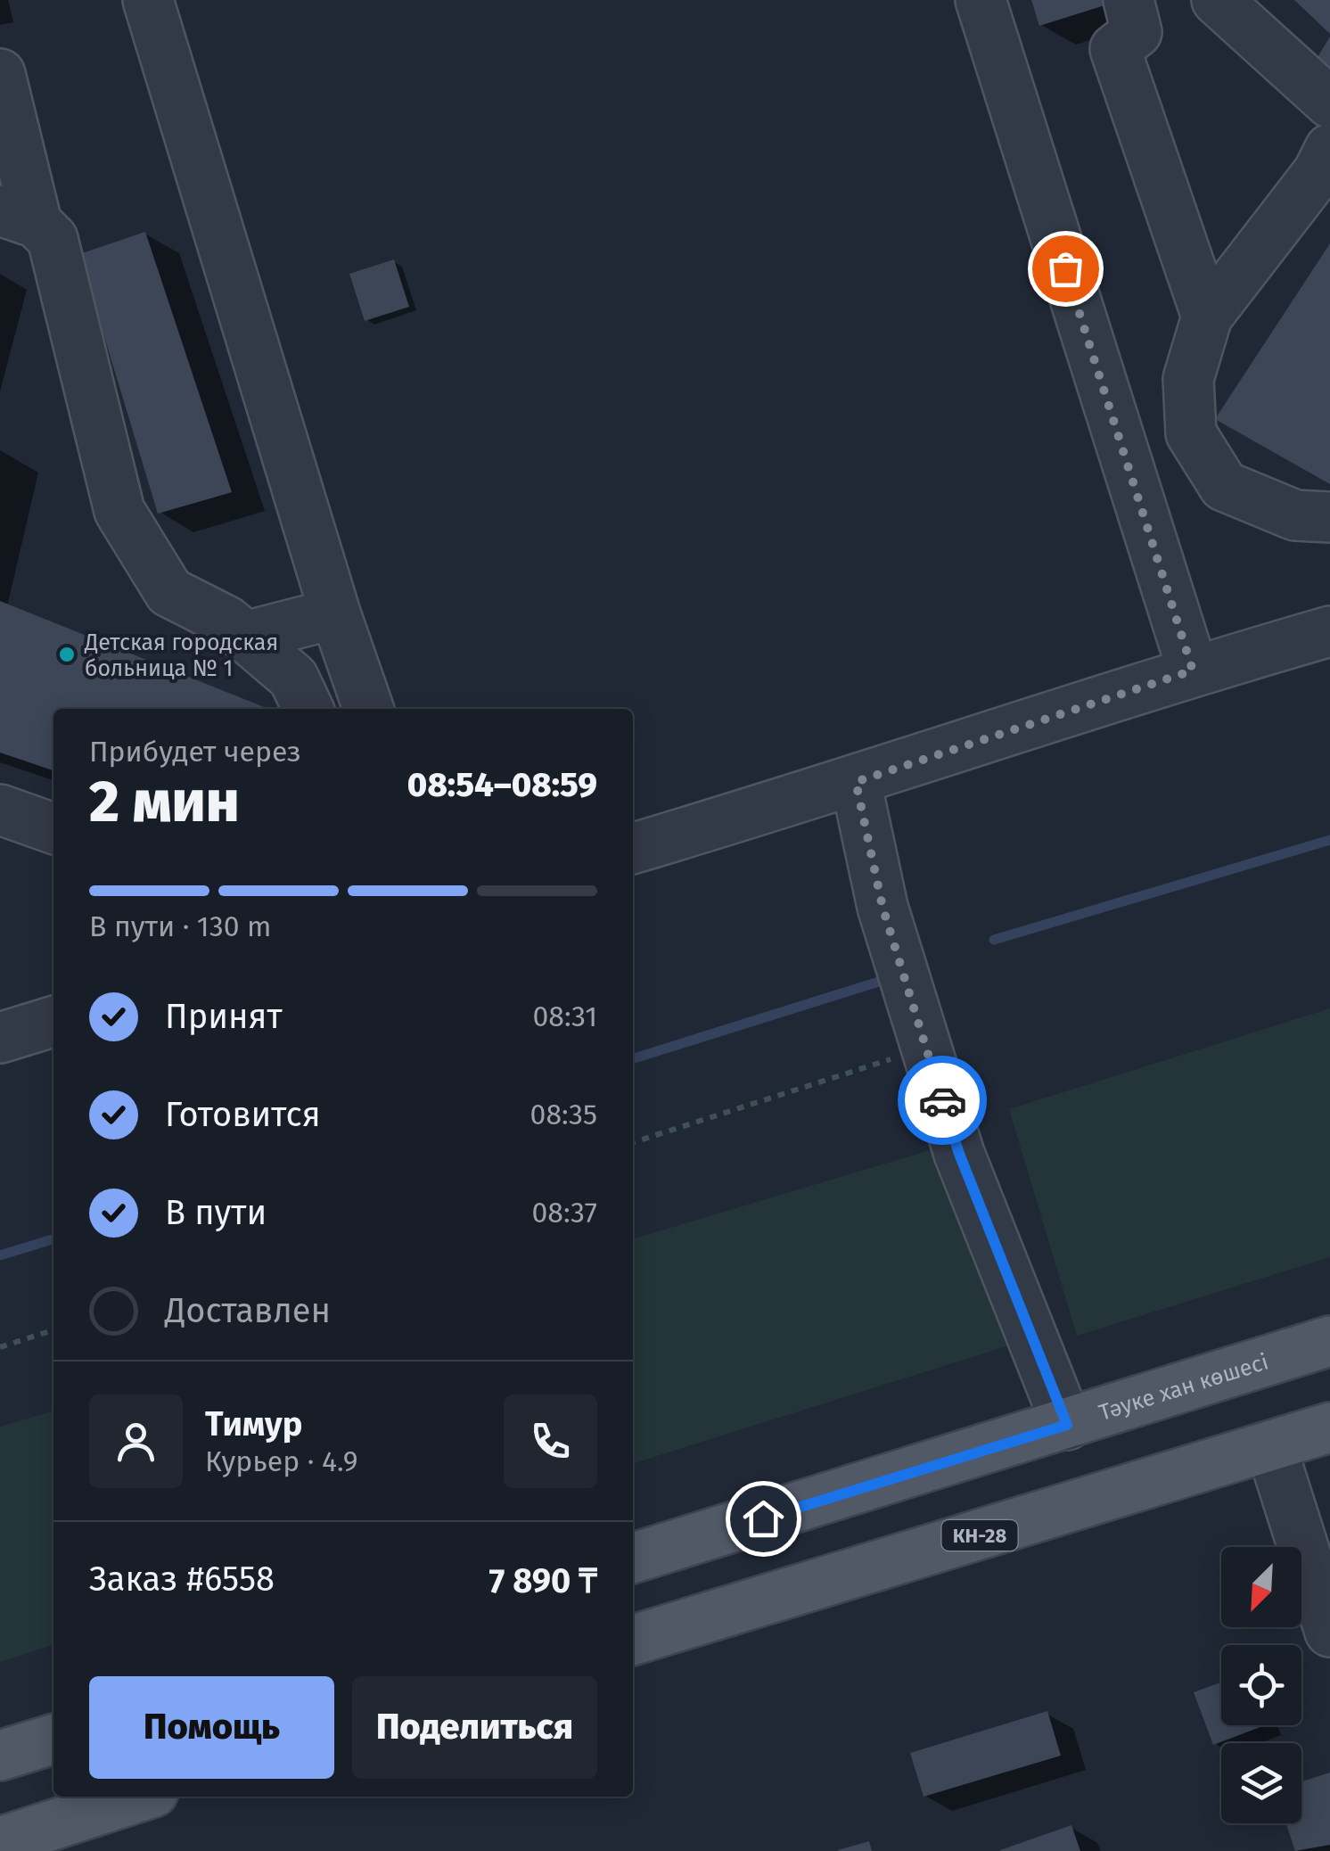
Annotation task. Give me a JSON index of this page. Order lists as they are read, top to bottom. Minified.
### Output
{"streets":{"main road":["Тәуке хан көшесі","КН-28"]},"places":["Детская городская больница № 1"],"north":"bottom left","page":{"heading":["2 мин","Прибудет через","08:54–08:59"],"panel":["Тимур","Курьер · 4.9","Заказ #6558","7 890 ₸"],"bar":"В пути · 130 m","list":[["Принят","08:31"],["Готовится","08:35"],["В пути","08:37"],"Доставлен"],"buttons":["Помощь","Поделиться"]}}
